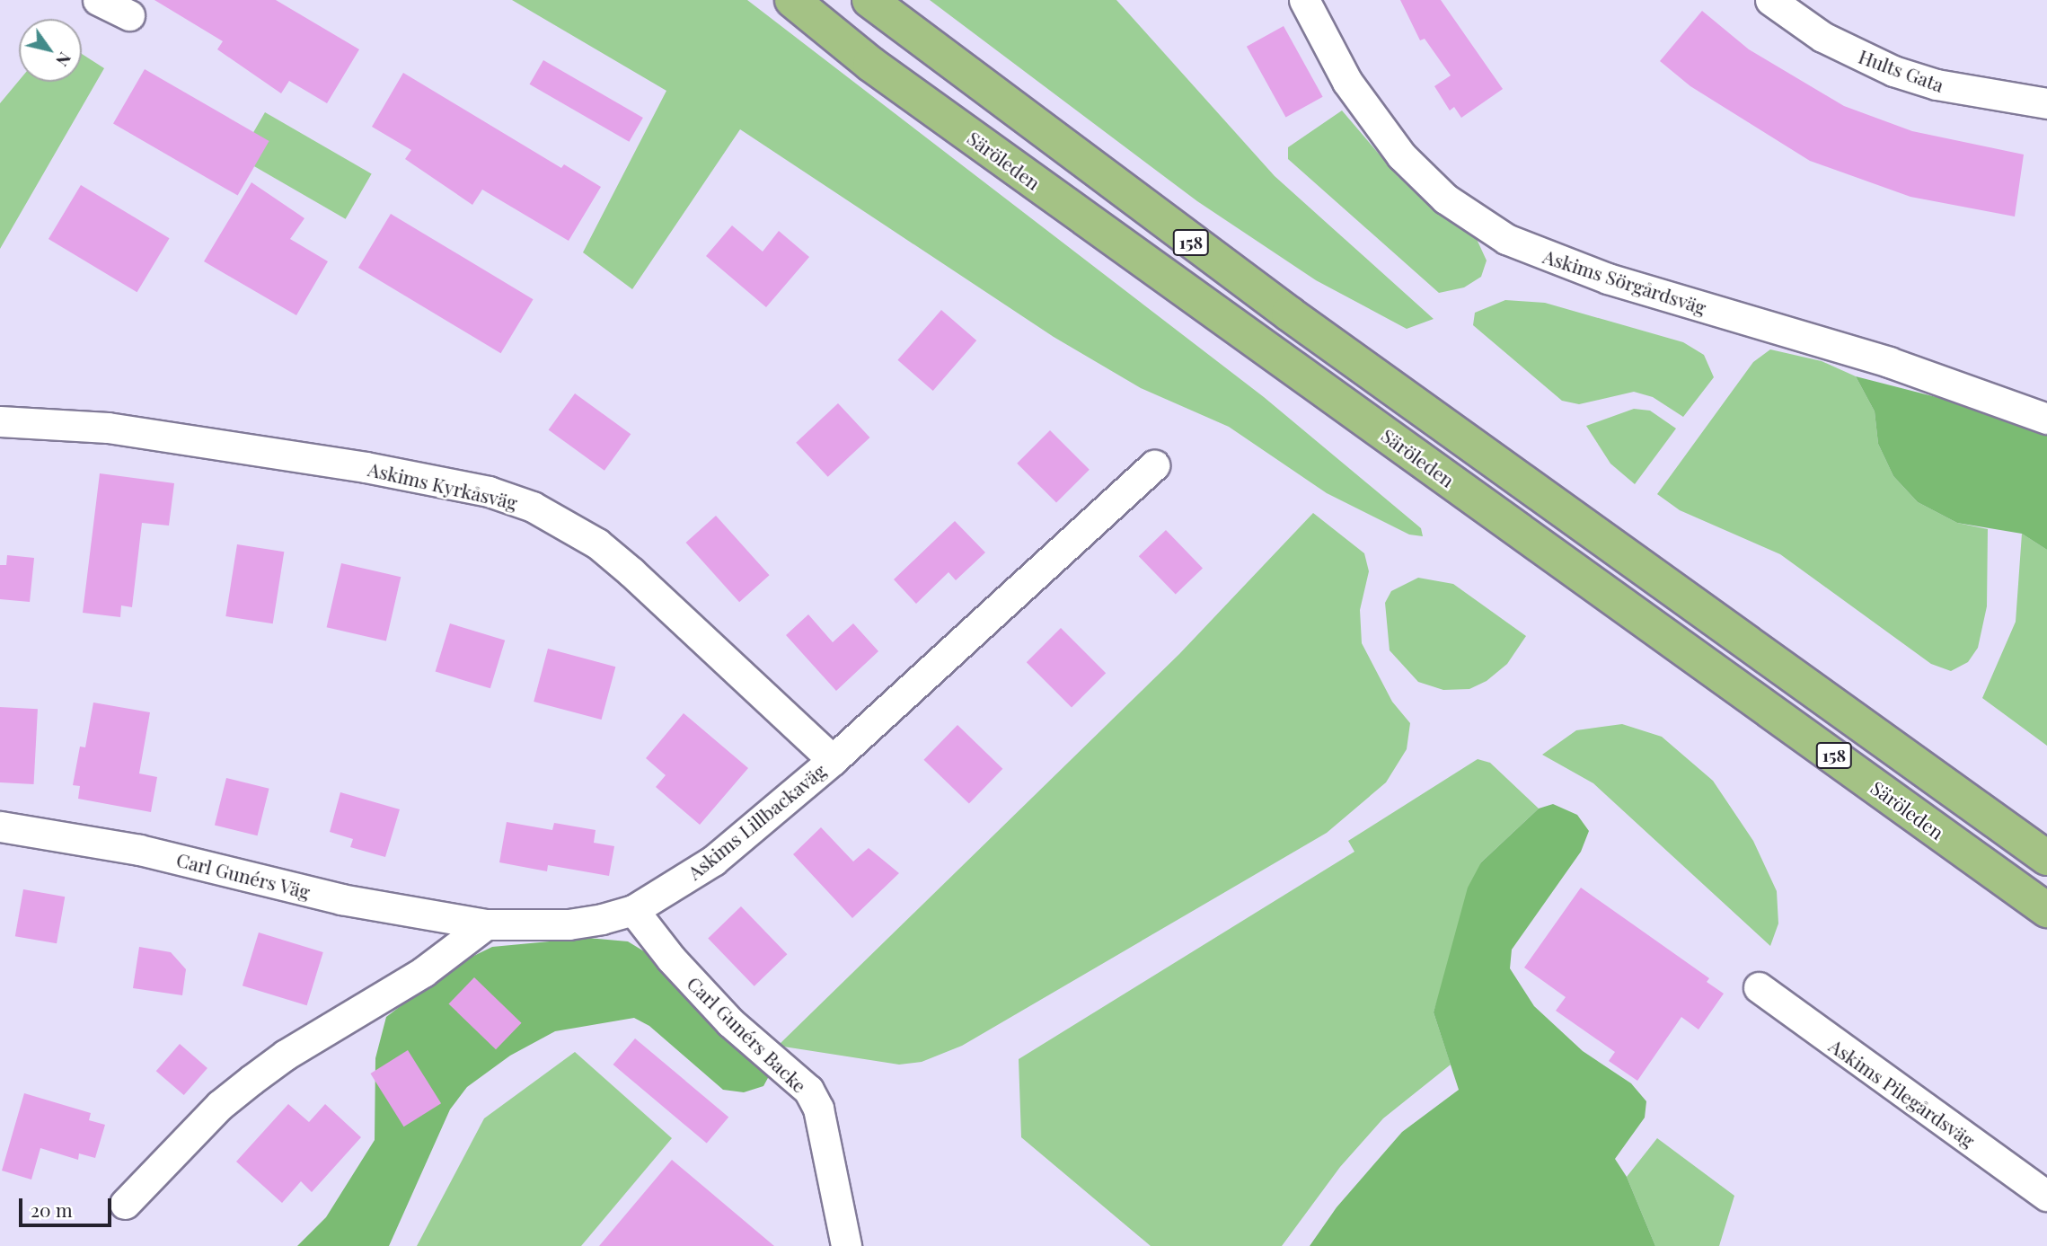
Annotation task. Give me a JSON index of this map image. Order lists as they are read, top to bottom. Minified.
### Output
{"streets":{"main road":["Säröleden","158"],"street":["Hults Gata","Askims Sörgårdsväg","Askims Kyrkåsväg","Askims Lillbackaväg","Carl Gunérs Väg","Carl Gunérs Backe","Askims Pilegårdsväg"]},"crossings":[["Askims Kyrkåsväg","Askims Lillbackaväg"],["Askims Lillbackaväg","Carl Gunérs Väg"],["Askims Lillbackaväg","Carl Gunérs Backe"]],"scale_bar":"20 m","north":"bottom right"}
